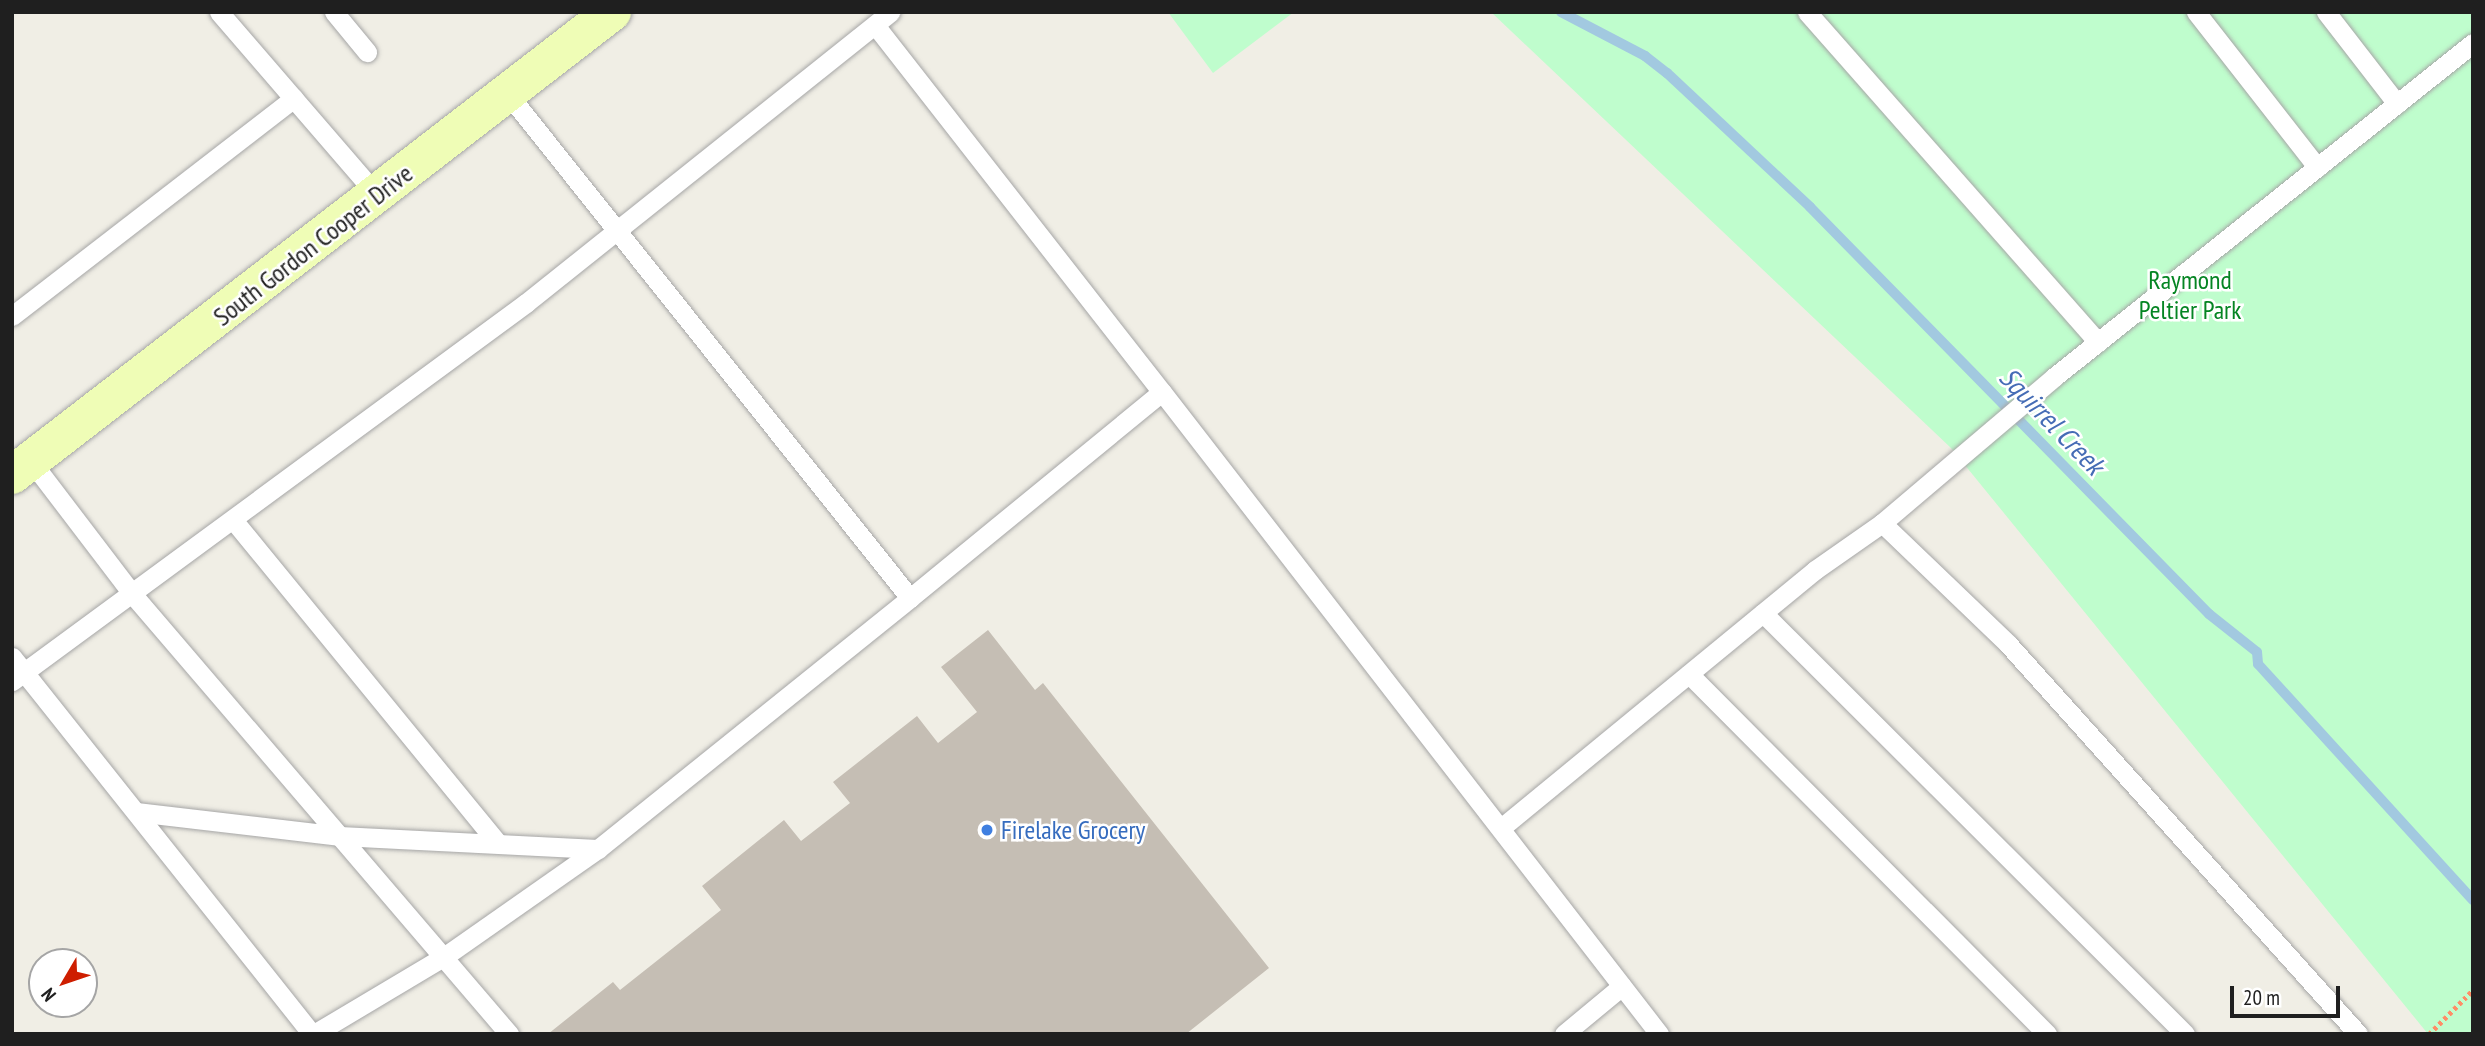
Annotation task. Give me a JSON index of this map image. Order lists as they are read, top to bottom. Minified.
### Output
{"streets":{"main road":["South Gordon Cooper Drive"]},"water":["Squirrel Creek"],"parks":["Raymond Peltier Park"],"places":["Firelake Grocery"],"scale_bar":"20 m","north":"bottom left"}
